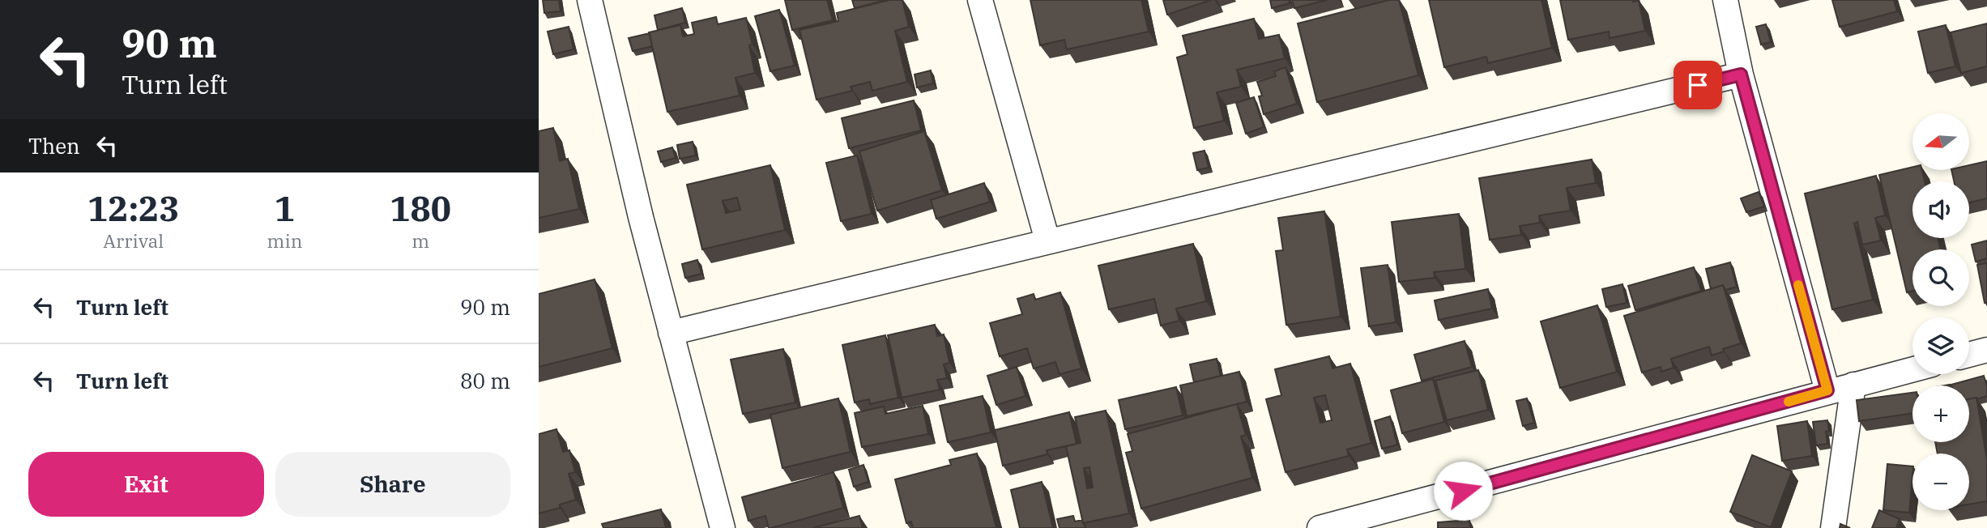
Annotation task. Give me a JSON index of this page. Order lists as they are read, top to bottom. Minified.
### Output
{"north":"left","page":{"turn":["90 m","Turn left"],"map_buttons":["+","−"],"then":"Then","eta":["12:23","Arrival","1","min","180","m"],"list":[{"name":"Turn left","value":"90 m"},{"name":"Turn left","value":"80 m"}],"buttons":["Exit","Share"]}}
